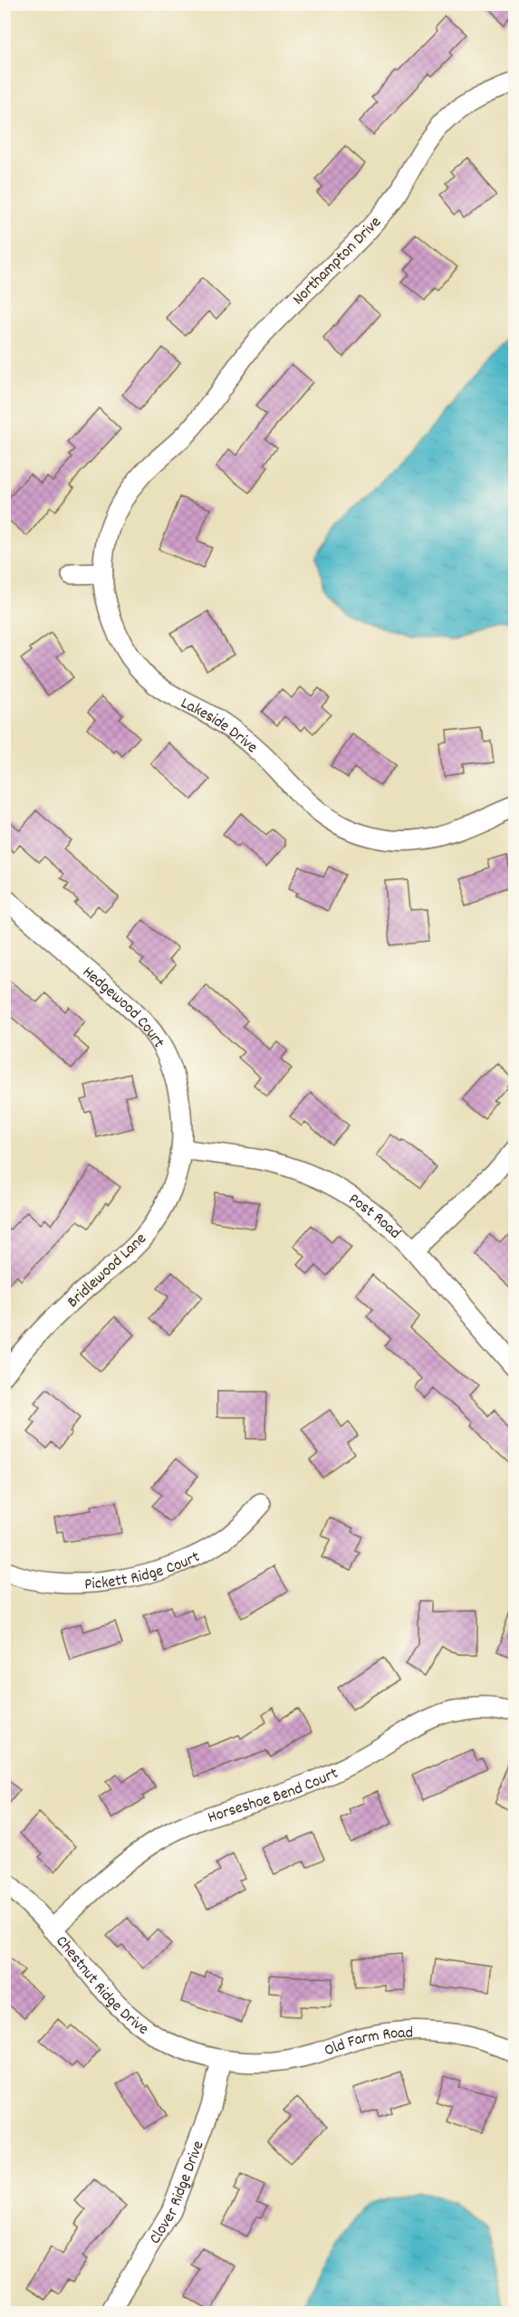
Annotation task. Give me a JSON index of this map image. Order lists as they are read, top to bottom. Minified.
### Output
{"streets":{"street":["Northampton Drive","Lakeside Drive","Hedgewood Court","Post Road","Bridlewood Lane","Pickett Ridge Court","Horseshoe Bend Court","Chestnut Ridge Drive","Old Farm Road","Clover Ridge Drive"]},"crossings":[["Northampton Drive","Lakeside Drive"],["Hedgewood Court","Post Road"],["Hedgewood Court","Bridlewood Lane"],["Post Road","Bridlewood Lane"],["Horseshoe Bend Court","Chestnut Ridge Drive"],["Chestnut Ridge Drive","Old Farm Road"],["Chestnut Ridge Drive","Clover Ridge Drive"],["Old Farm Road","Clover Ridge Drive"]]}
